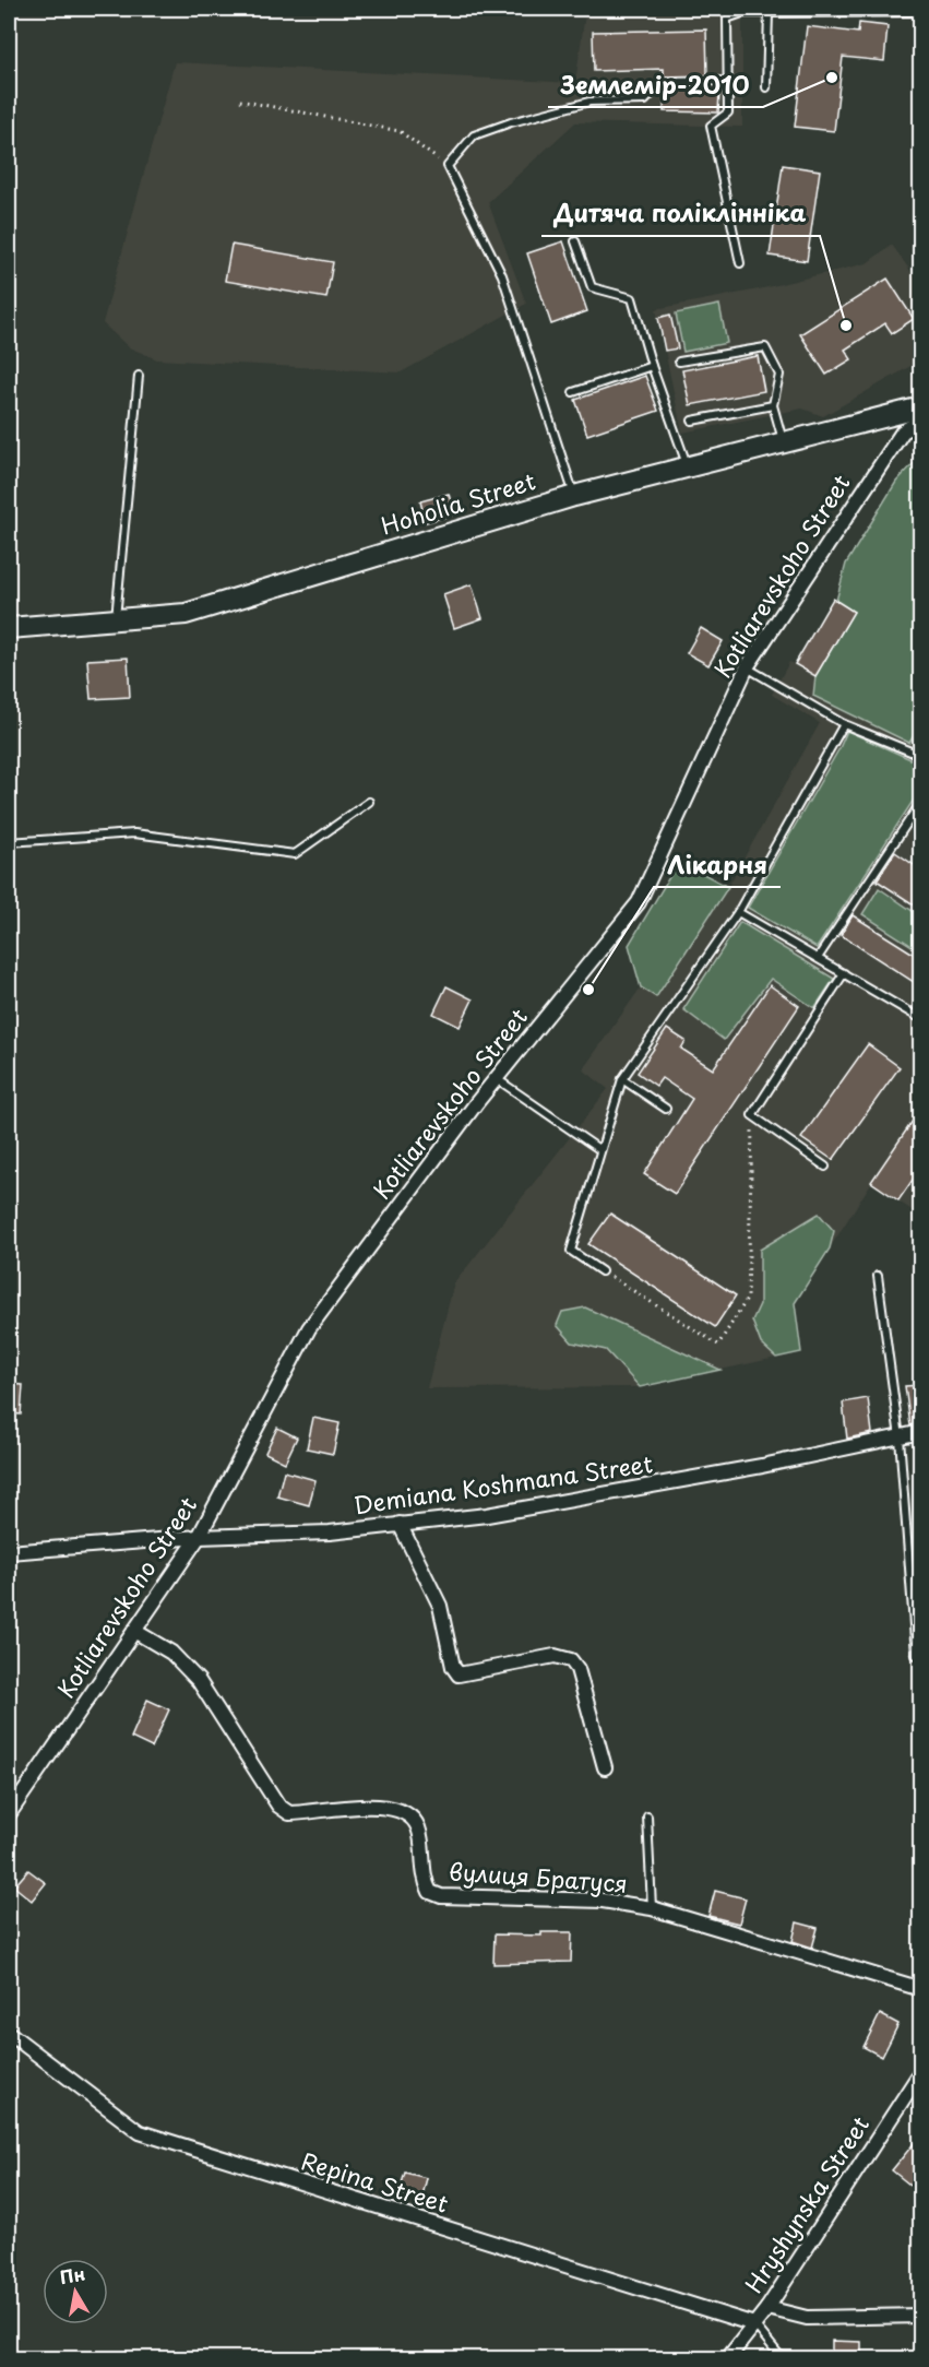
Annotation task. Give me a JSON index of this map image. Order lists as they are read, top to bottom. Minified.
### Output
{"streets":{"street":["Hoholia Street","Kotliarevskoho Street","Demiana Koshmana Street","вулиця Братуся","Repina Street","Hryshynska Street"]},"crossings":[["Kotliarevskoho Street","Demiana Koshmana Street"],["Kotliarevskoho Street","вулиця Братуся"],["Repina Street","Hryshynska Street"]],"places":["Землемір-2010","Дитяча поліклінніка","Лікарня"],"north":"top"}
